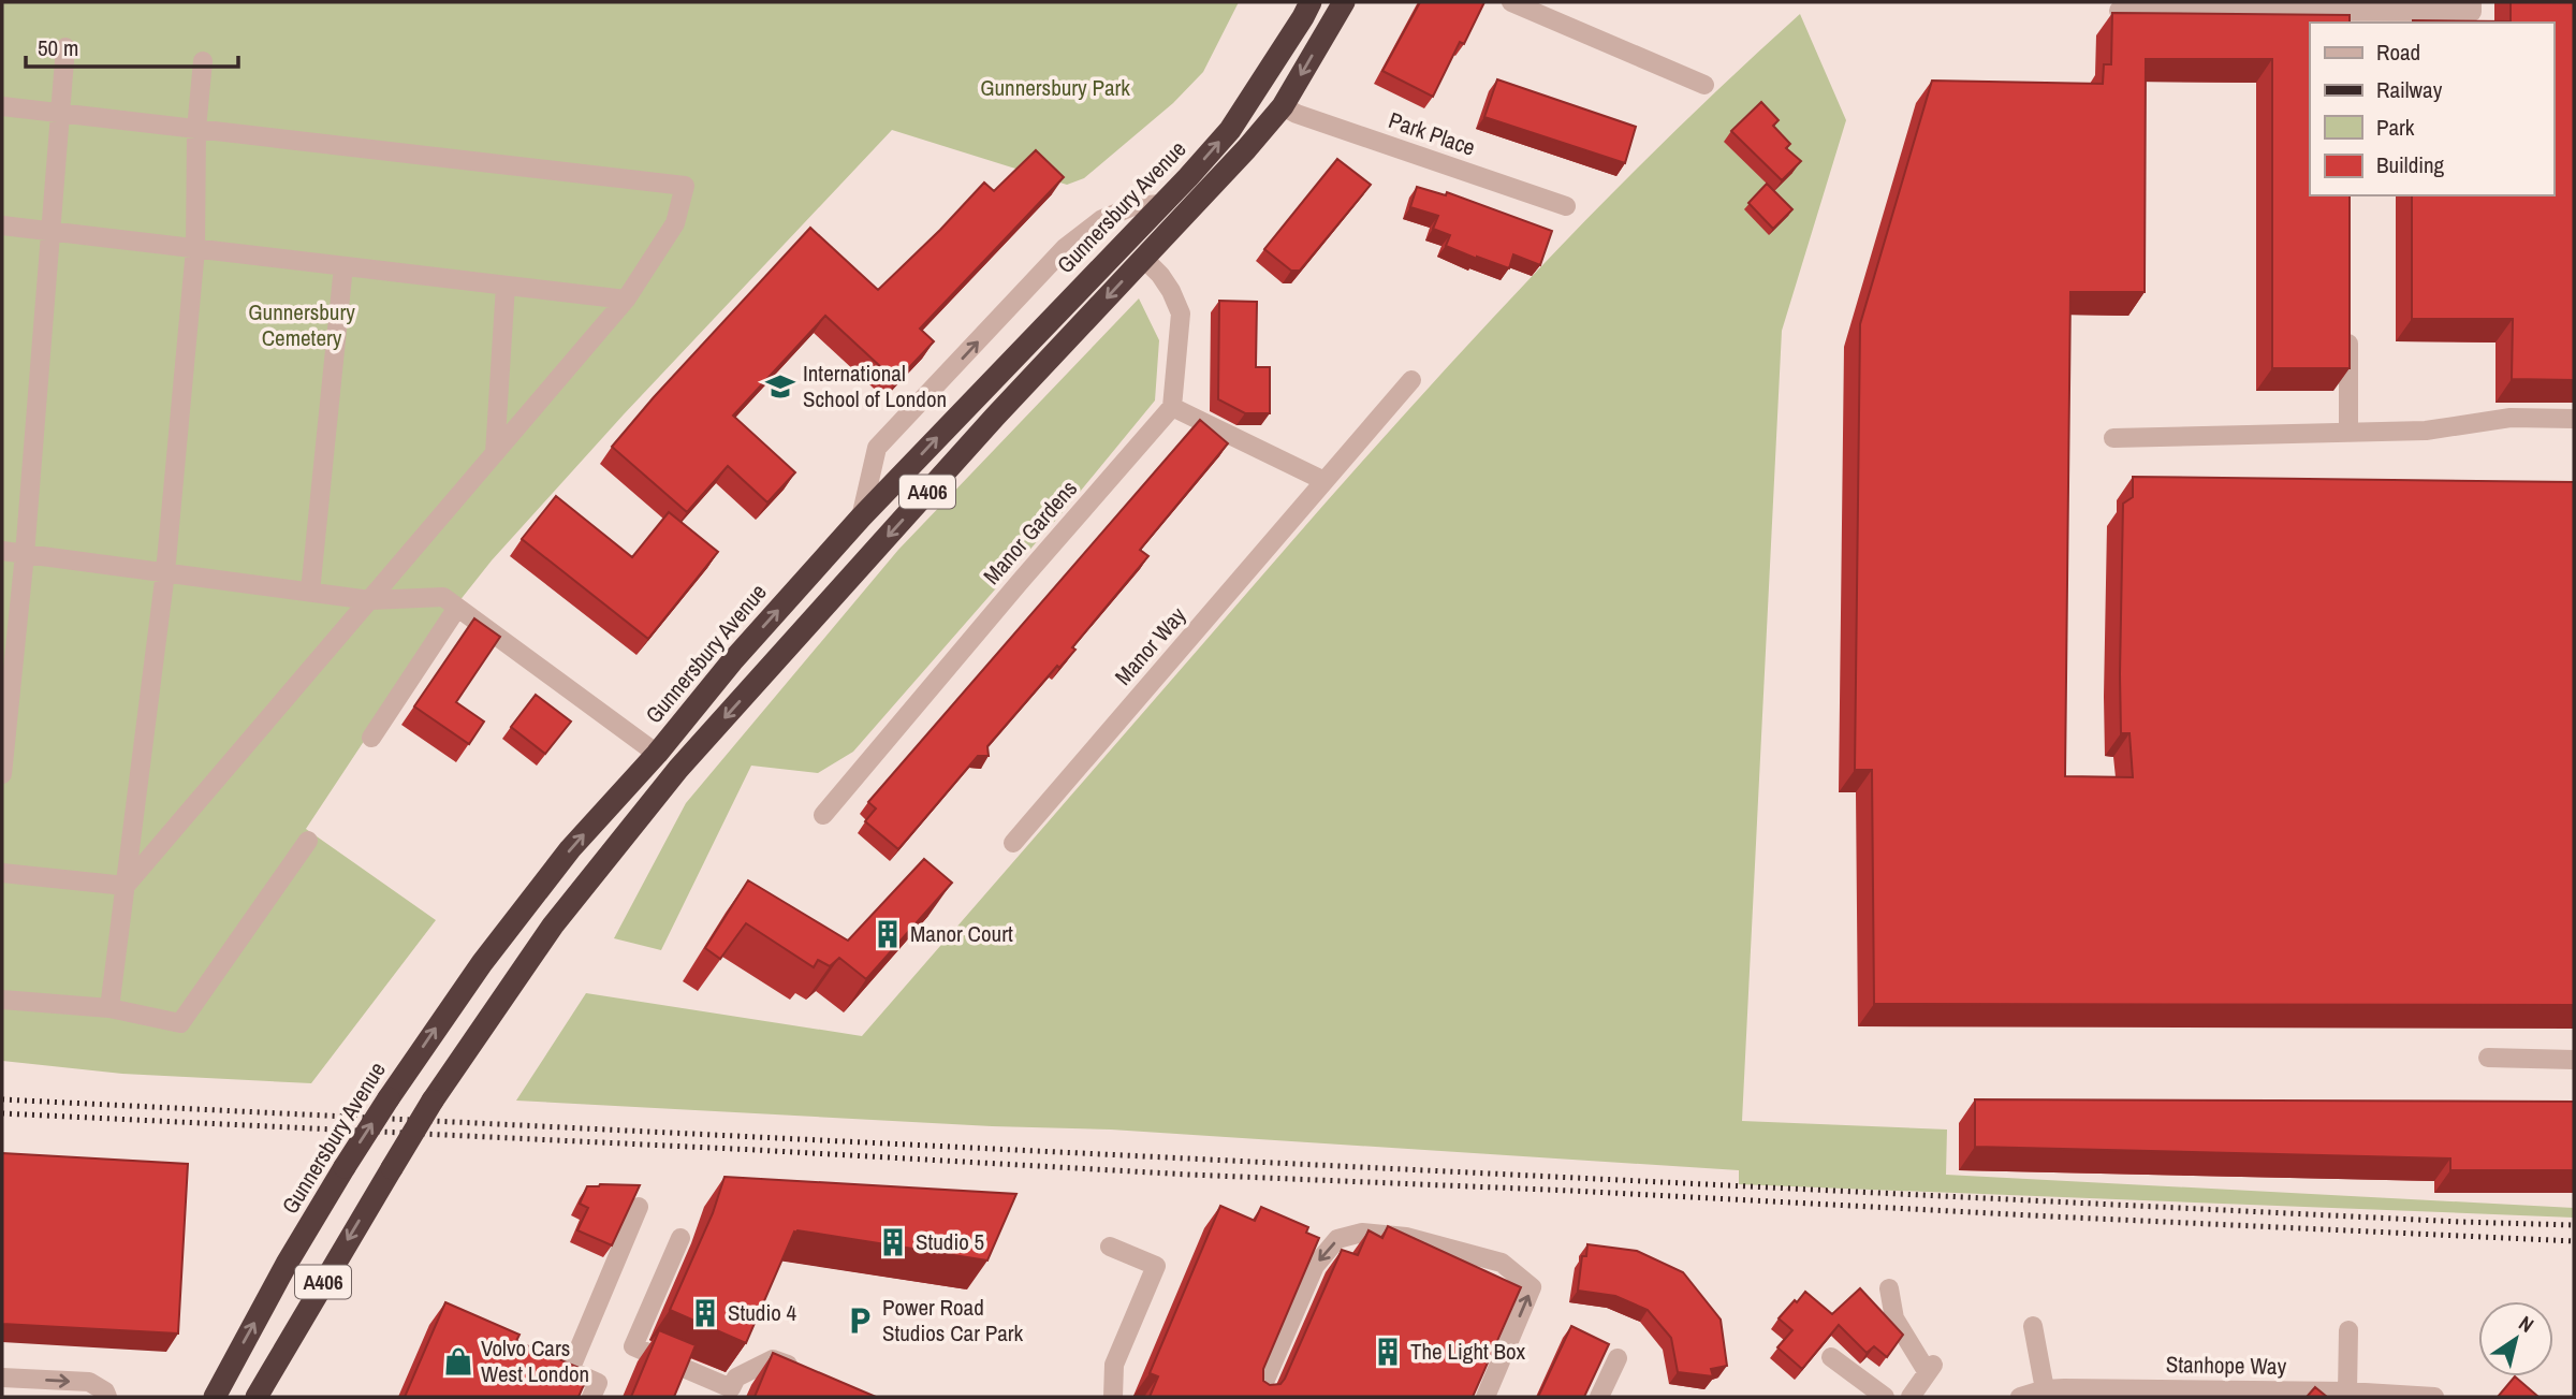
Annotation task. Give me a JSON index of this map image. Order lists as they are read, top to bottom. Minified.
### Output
{"streets":{"highway":["Gunnersbury Avenue","A406"],"street":["Park Place","Manor Gardens","Manor Way","Stanhope Way"]},"crossings":[["Park Place","A406"]],"parks":["Gunnersbury Park","Gunnersbury Cemetery"],"places":{"school or university":["International School of London"],"building":["Manor Court","Studio 5","Studio 4","The Light Box"],"parking":["Power Road Studios Car Park"],"shop":["Volvo Cars West London"]},"legend":["Road","Railway","Park","Building"],"scale_bar":"50 m","north":"top right"}
